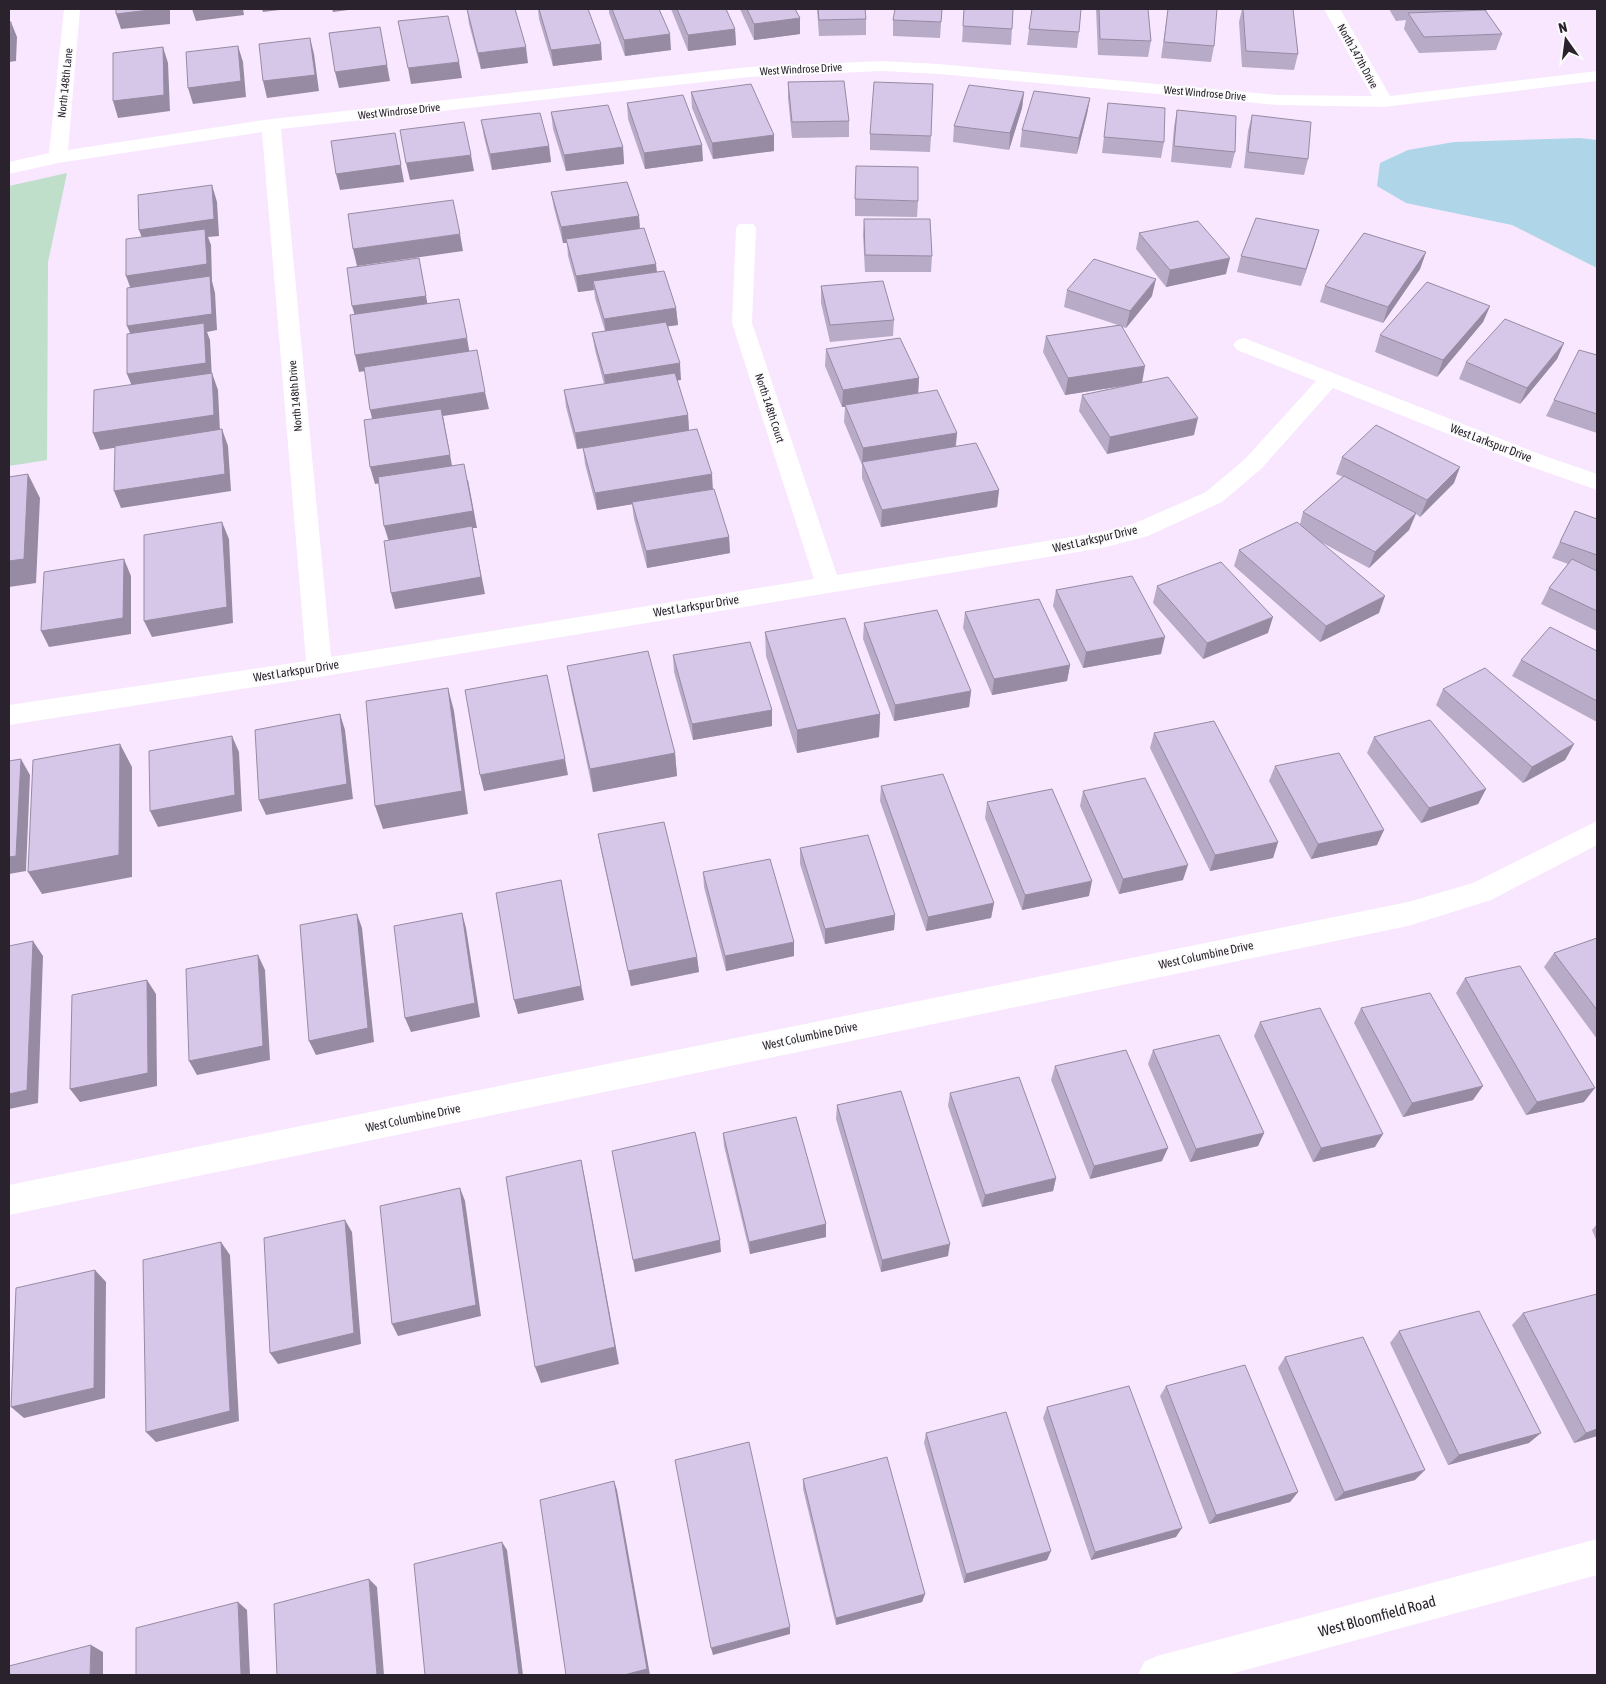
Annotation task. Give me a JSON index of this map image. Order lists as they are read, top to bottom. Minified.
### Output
{"streets":{"street":["North 147th Drive","West Windrose Drive","North 148th Lane","North 148th Drive","North 148th Court","West Larkspur Drive","West Columbine Drive","West Bloomfield Road"]},"crossings":[["North 147th Drive","West Windrose Drive"],["West Windrose Drive","North 148th Lane"],["West Windrose Drive","North 148th Drive"],["North 148th Drive","West Larkspur Drive"],["North 148th Court","West Larkspur Drive"]],"north":"top"}
